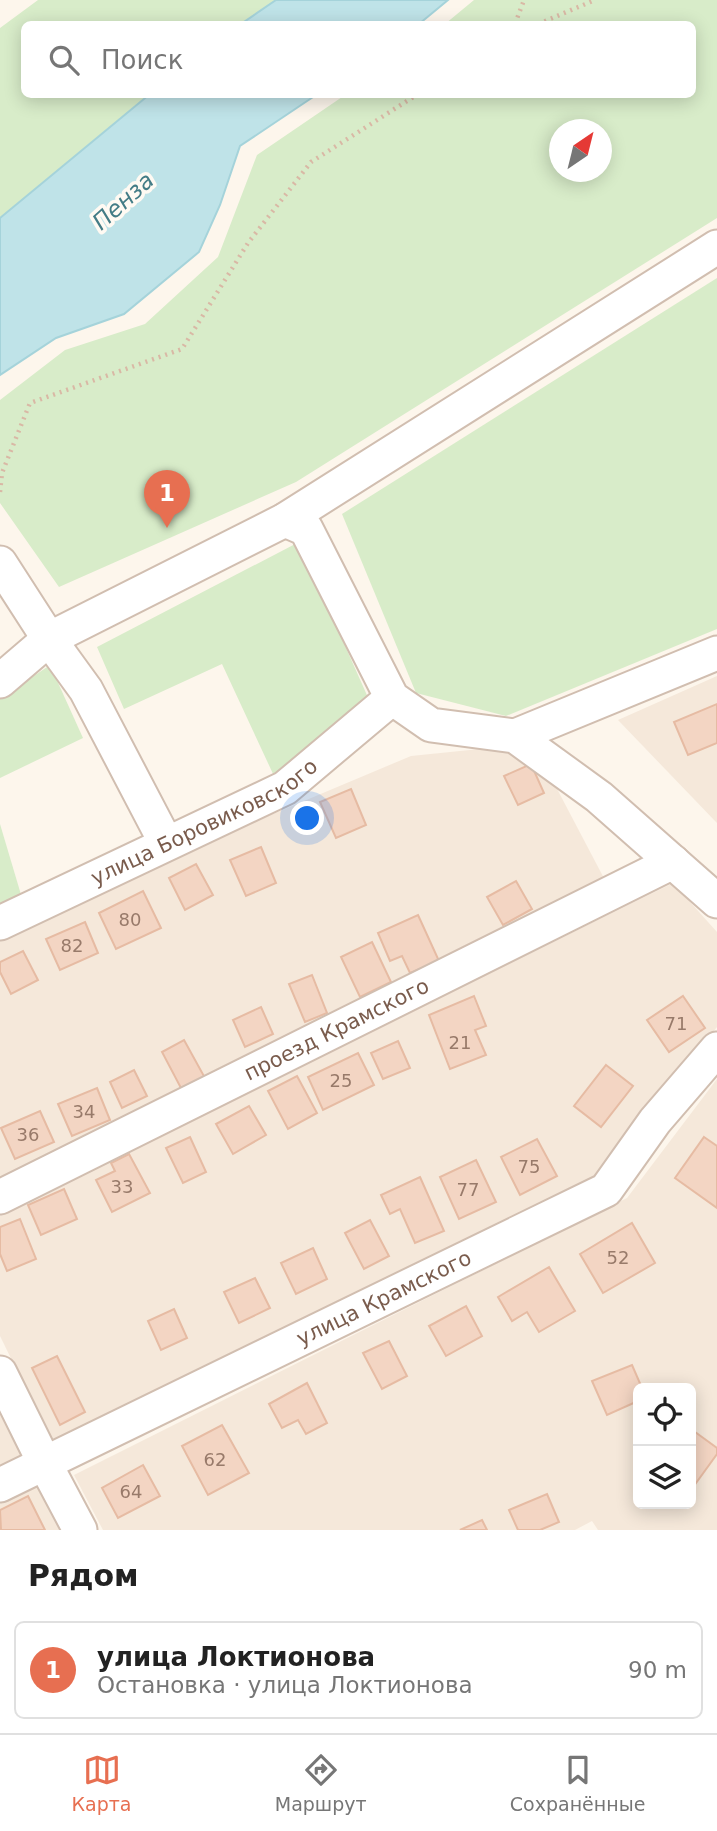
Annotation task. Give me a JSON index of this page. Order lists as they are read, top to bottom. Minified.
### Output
{"streets":{"street":["улица Боровиковского","проезд Крамского","улица Крамского"]},"water":["Пенза"],"house_numbers":["80","82","71","21","25","34","36","75","33","77","52","62","64"],"north":"top right","page":{"search":"Поиск","pins":"1","heading":"Рядом","list":[{"mark":"1","name":"улица Локтионова","note":"Остановка · улица Локтионова","value":"90 m"}],"nav":["Карта","Маршрут","Сохранённые"]}}
